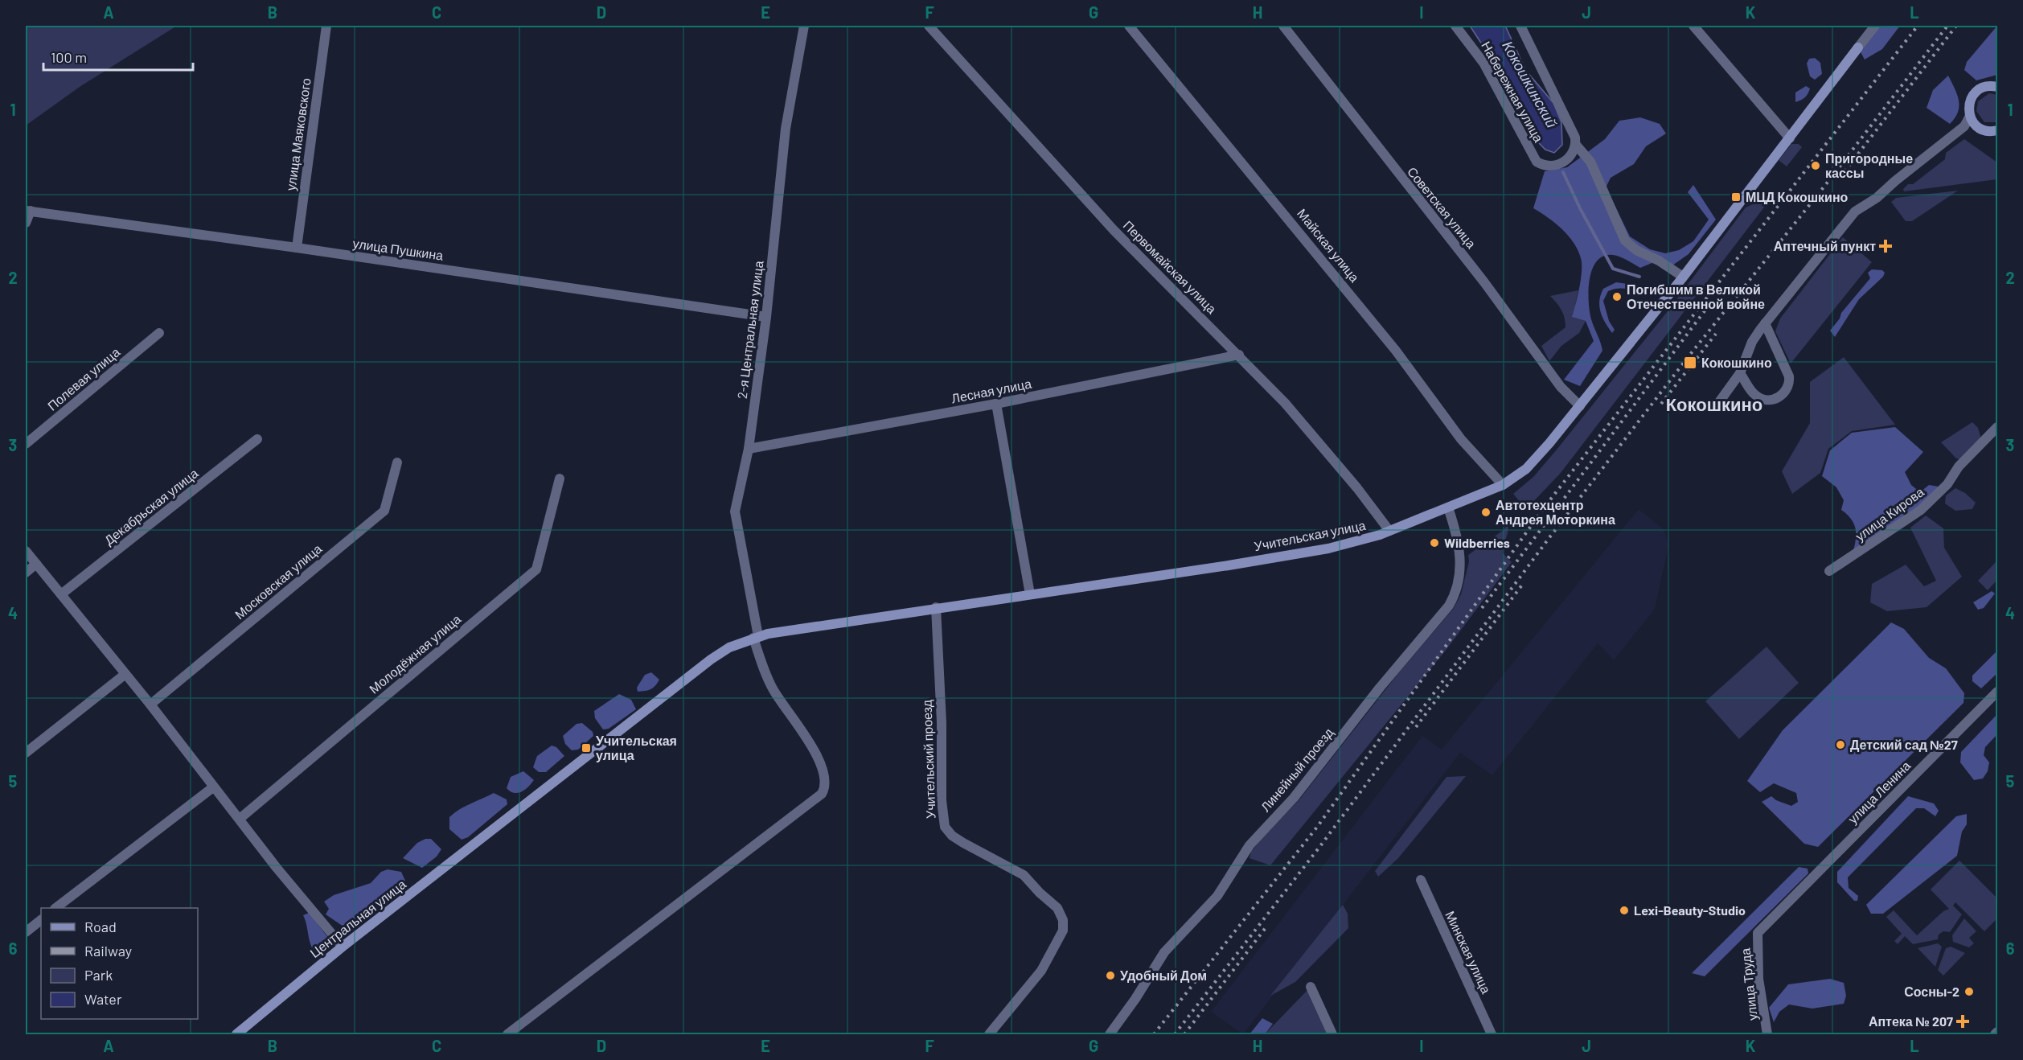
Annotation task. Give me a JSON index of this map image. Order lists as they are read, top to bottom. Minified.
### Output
{"streets":{"street":["Набережная улица","улица Маяковского","Советская улица","Майская улица","улица Пушкина","Первомайская улица","2-я Центральная улица","Полевая улица","Лесная улица","Декабрьская улица","улица Кирова","Учительская улица","Московская улица","Молодёжная улица","Учительский проезд","Линейный проезд","улица Ленина","Центральная улица","Минская улица","улица Труда"]},"crossings":[["улица Маяковского","улица Пушкина"],["Советская улица","Учительская улица"],["Майская улица","Учительская улица"],["улица Пушкина","2-я Центральная улица"],["Первомайская улица","Лесная улица"],["Первомайская улица","Учительская улица"],["2-я Центральная улица","Лесная улица"],["2-я Центральная улица","Учительская улица"],["Учительская улица","Учительский проезд"],["Учительская улица","Линейный проезд"],["Учительская улица","Центральная улица"],["улица Ленина","улица Труда"]],"districts":["Кокошкино"],"water":["Кокошкинский"],"places":{"other":["Пригородные кассы","Погибшим в Великой Отечественной войне","Автотехцентр Андрея Моторкина","Wildberries","Детский сад №27","Lexi-Beauty-Studio","Удобный Дом","Сосны-2"],"transit":["МЦД Кокошкино","Кокошкино","Учительская улица"],"health":["Аптечный пункт","Аптека № 207"]},"legend":["Road","Railway","Park","Water"],"scale_bar":"100 m","grid":{"columns":["A","B","C","D","E","F","G","H","I","J","K","L"],"rows":["1","2","3","4","5","6"]}}
